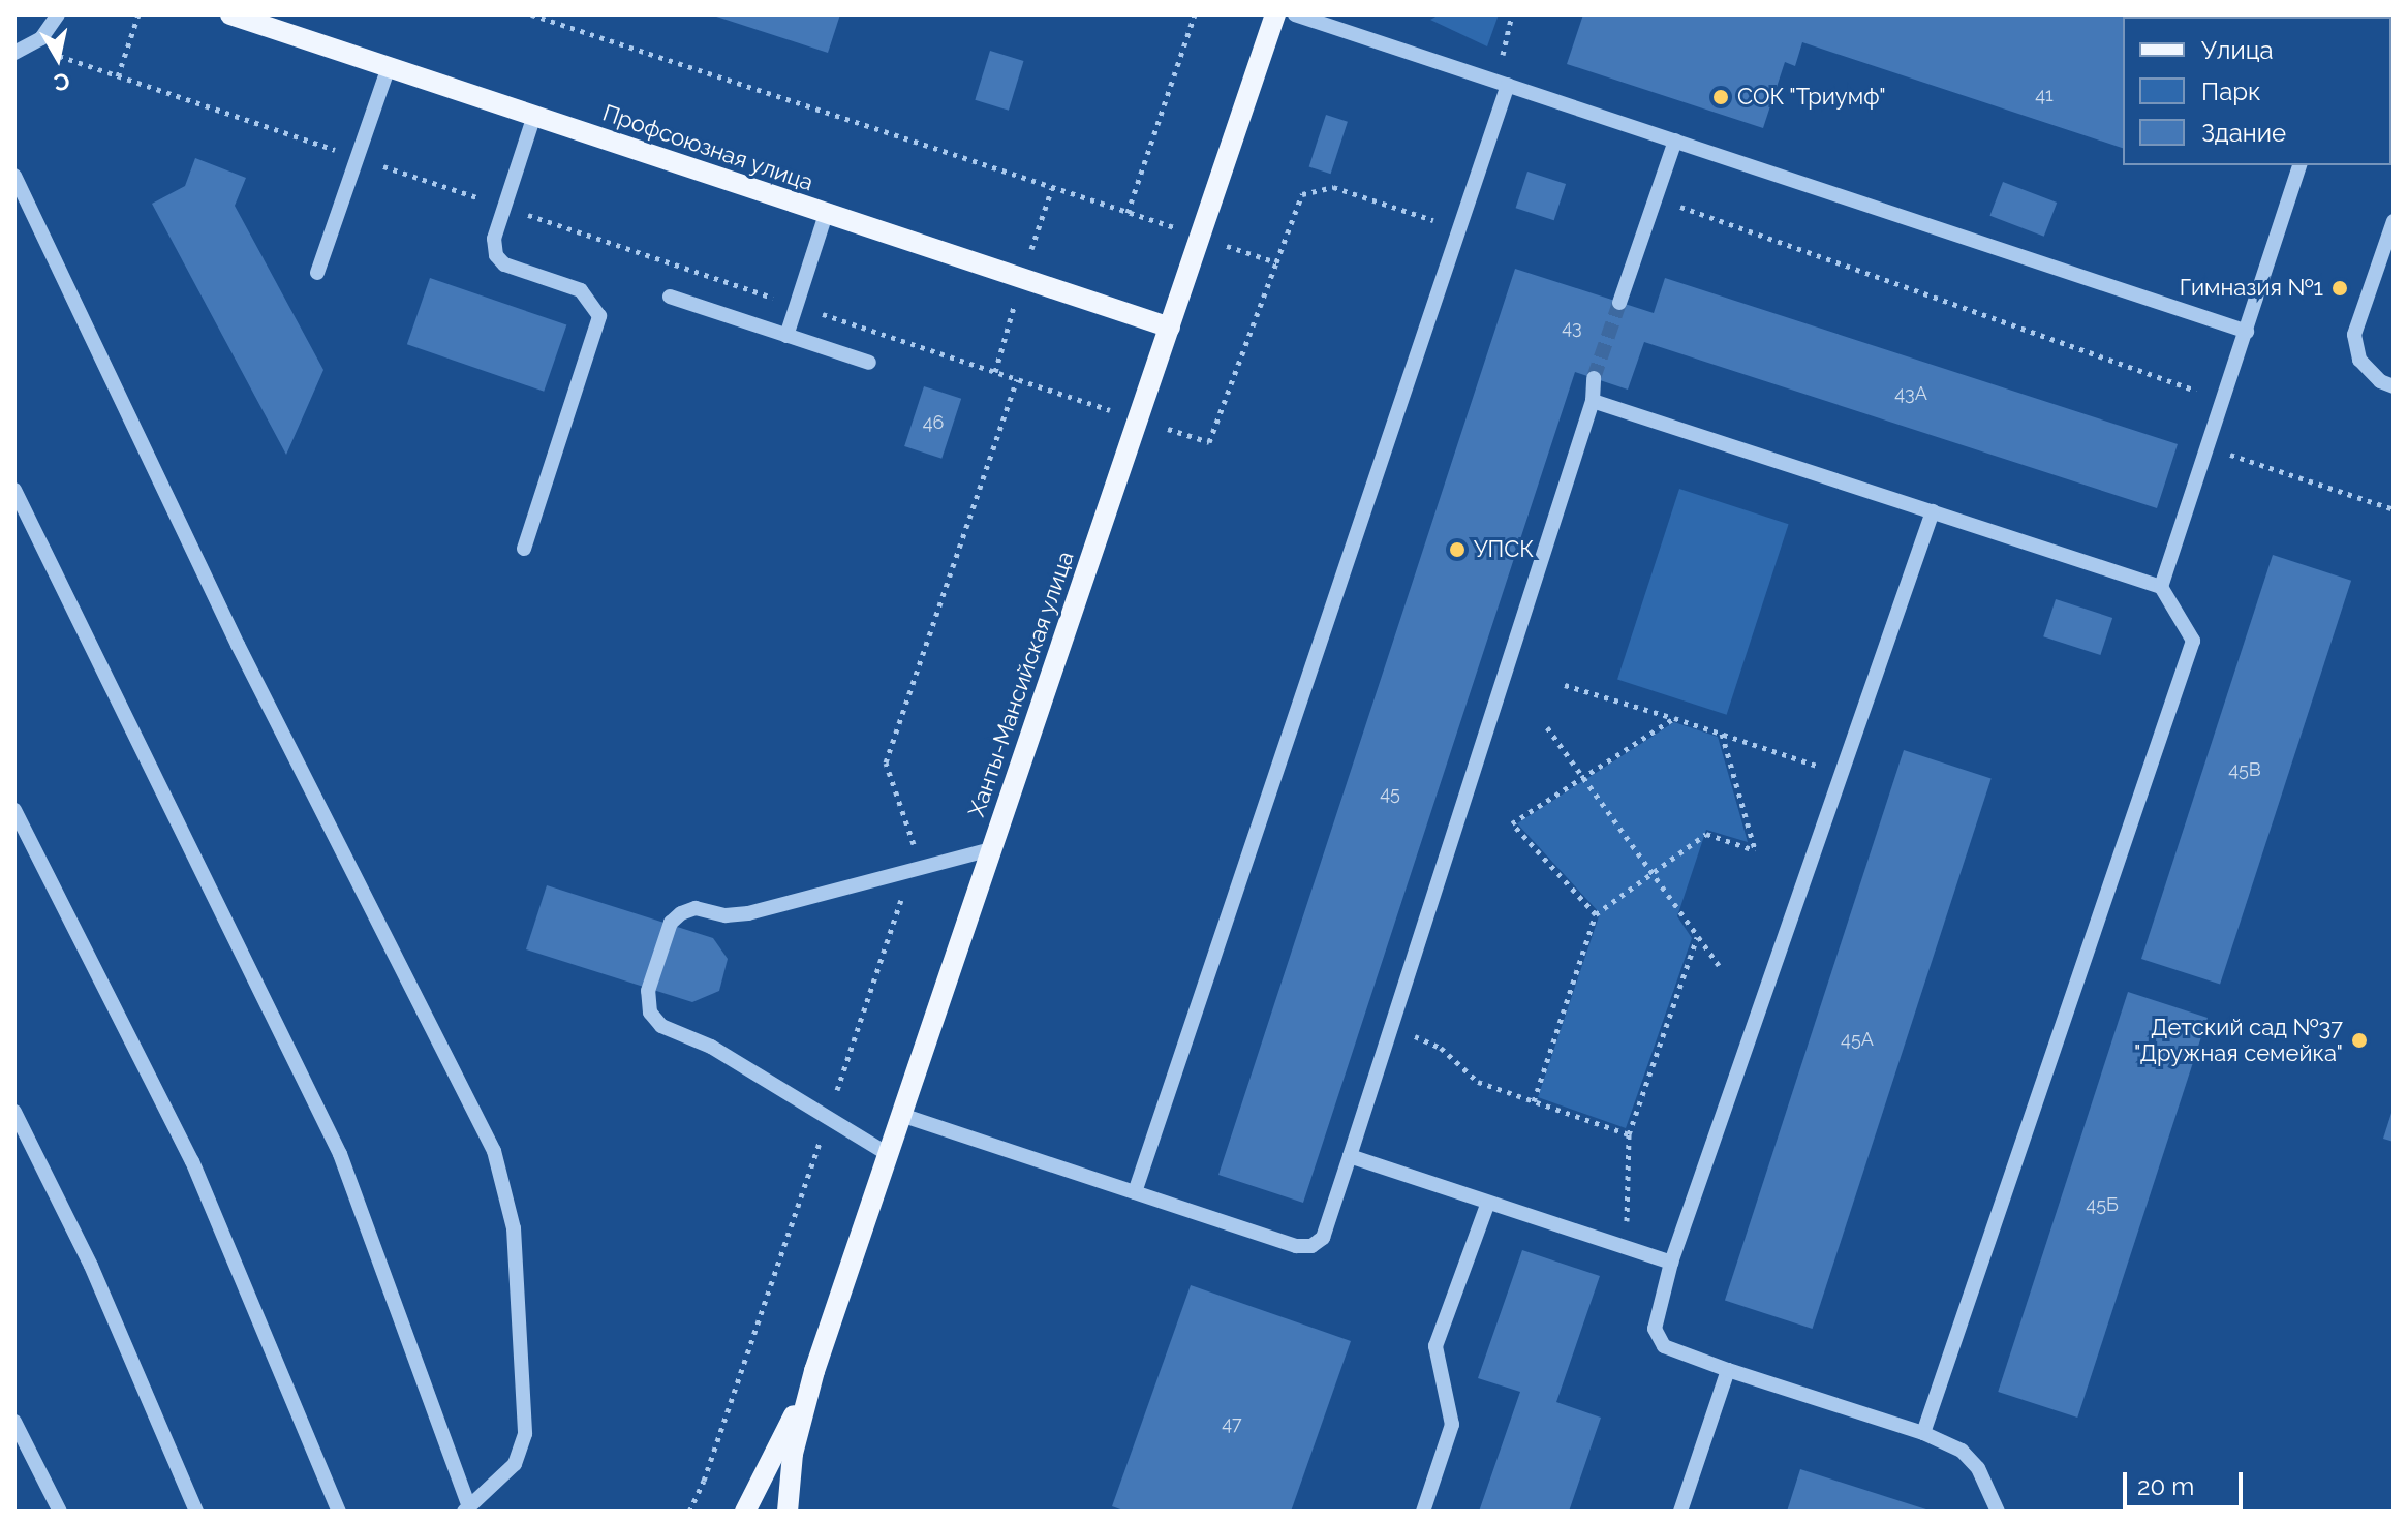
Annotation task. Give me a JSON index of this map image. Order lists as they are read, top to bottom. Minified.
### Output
{"streets":{"main road":["Профсоюзная улица","Ханты-Мансийская улица"]},"crossings":[["Профсоюзная улица","Ханты-Мансийская улица"]],"places":["СОК \"Триумф\"","Гимназия №1","УПСК","Детский сад №37 \"Дружная семейка\""],"house_numbers":["41","43","43А","46","45В","45","45А","45Б","47"],"legend":["Улица","Парк","Здание"],"scale_bar":"20 m","north":"bottom"}
